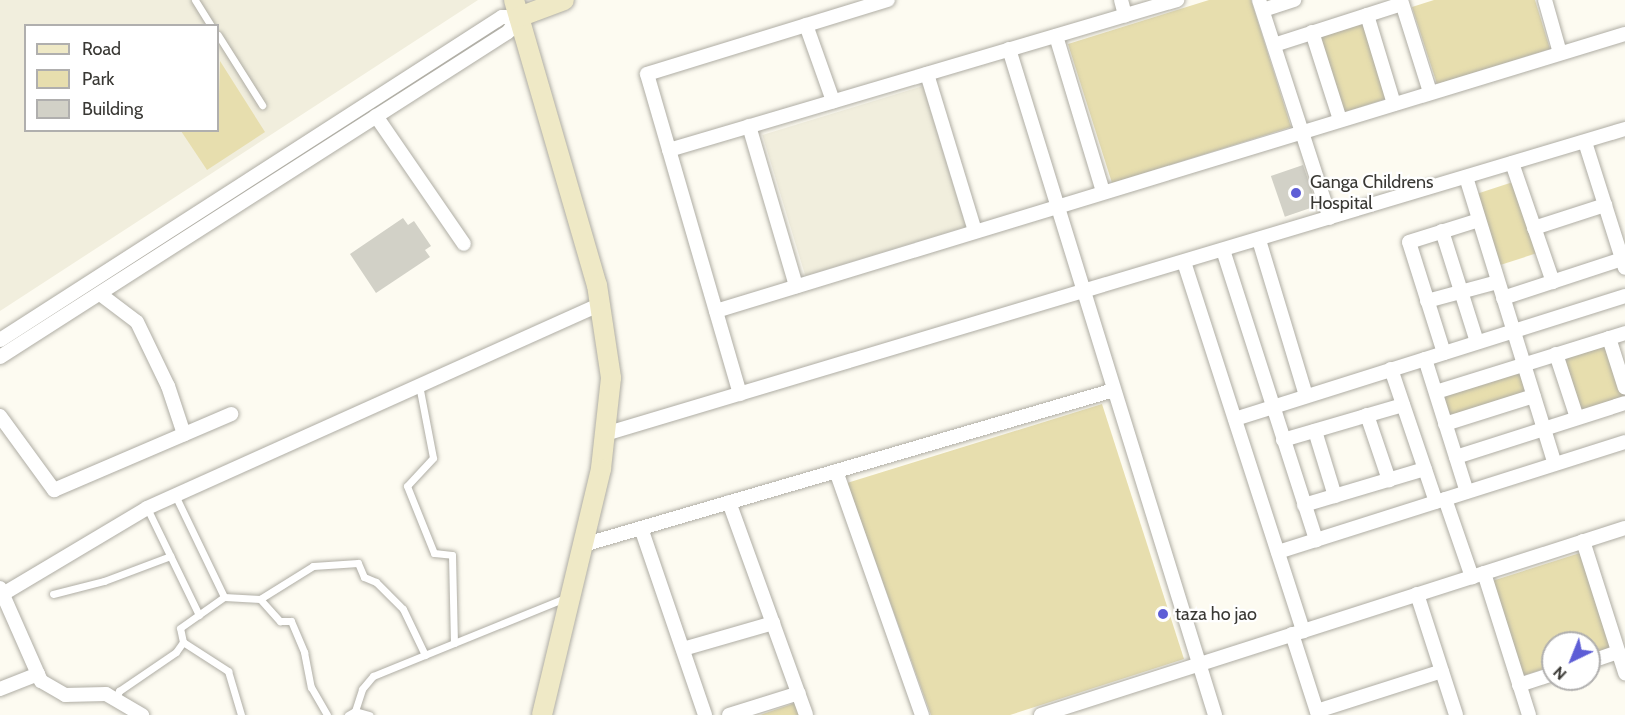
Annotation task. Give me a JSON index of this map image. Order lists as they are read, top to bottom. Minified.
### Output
{"places":["Ganga Childrens Hospital","taza ho jao"],"legend":["Road","Park","Building"],"north":"bottom left"}
